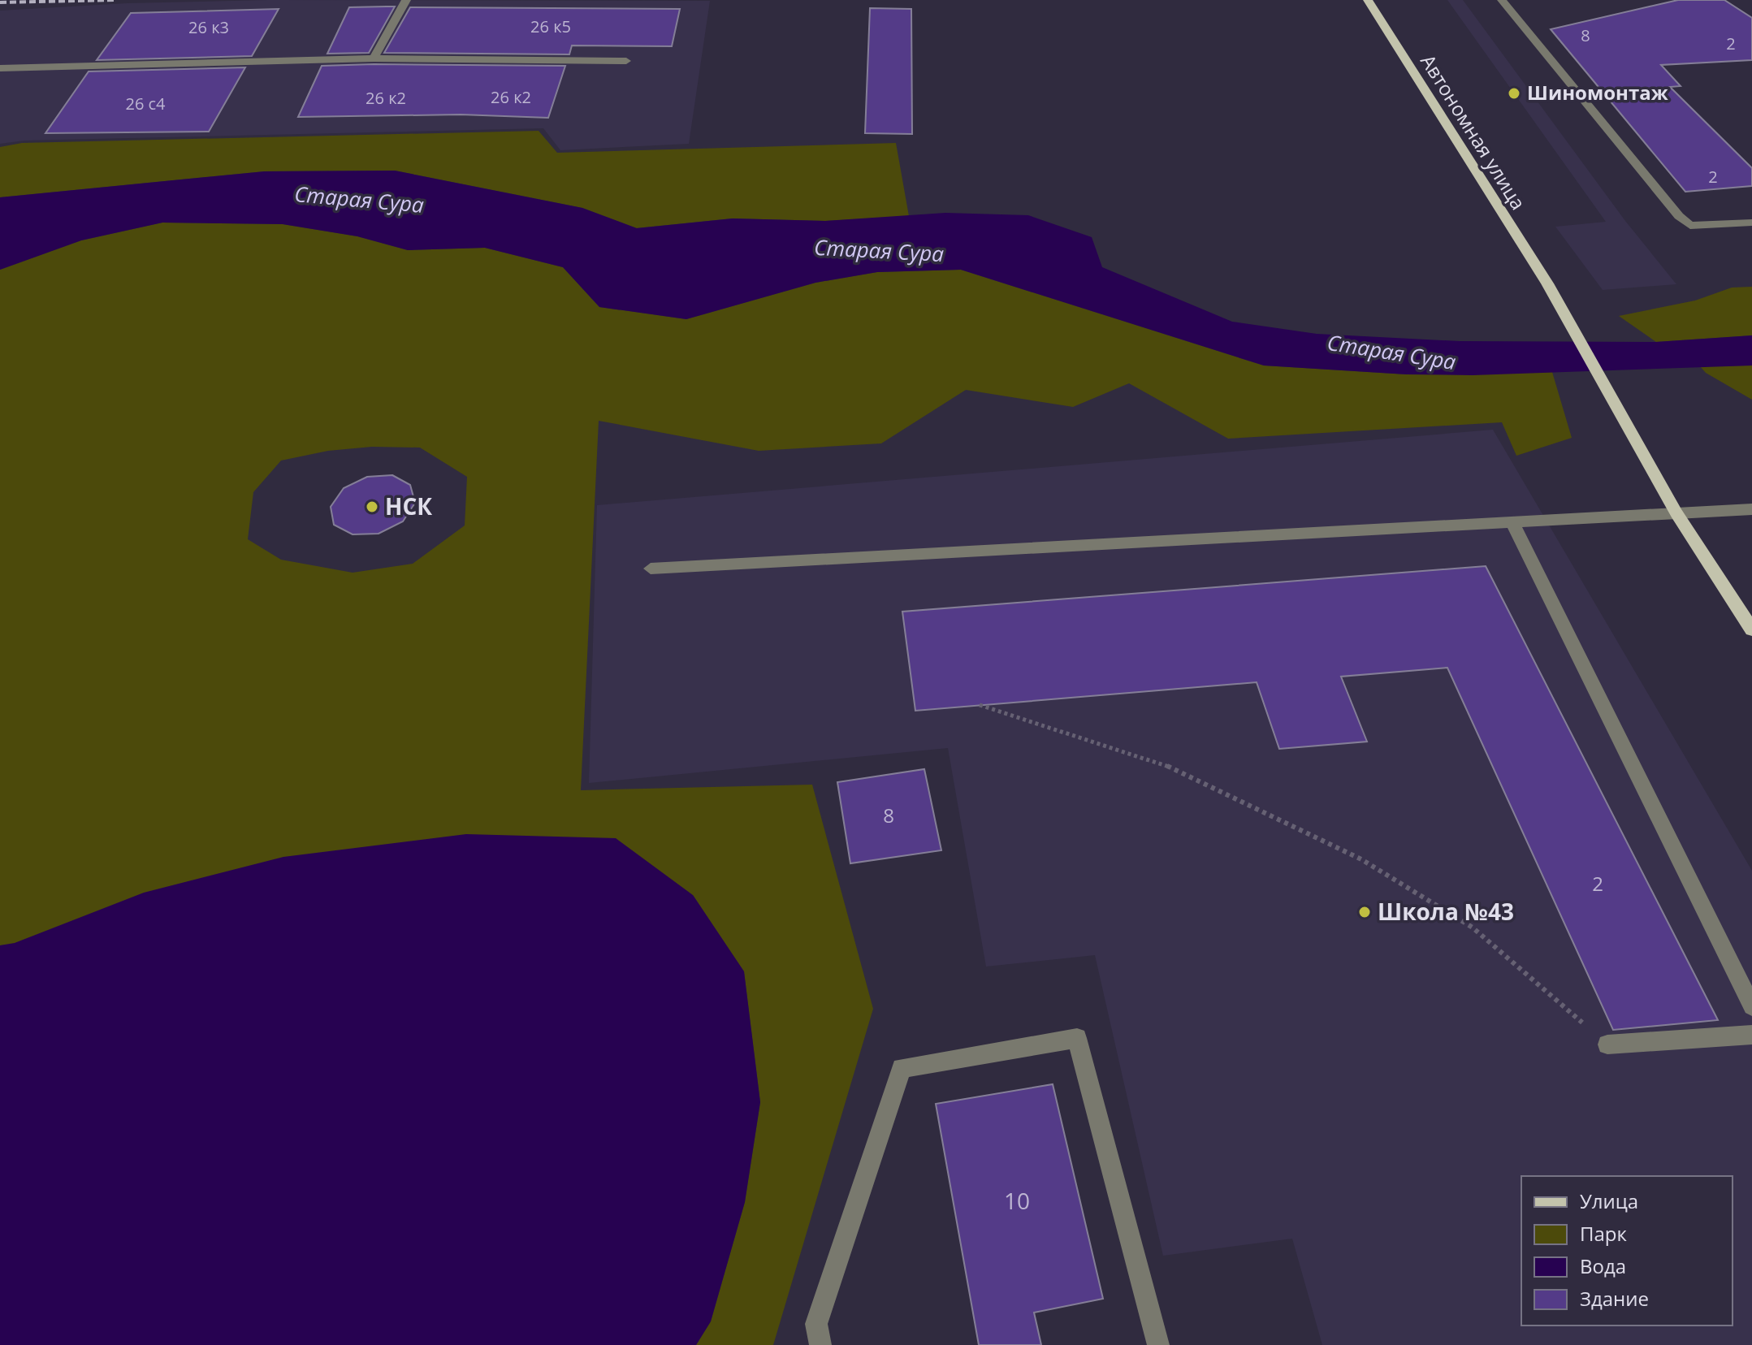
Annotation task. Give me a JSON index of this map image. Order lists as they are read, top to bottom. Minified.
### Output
{"streets":{"main road":["Автономная улица"]},"water":["Старая Сура"],"places":["Шиномонтаж","НСК","Школа №43"],"house_numbers":["26 к5","26 к3","8","2","26 к2","26 к2","26 с4","2","8","2","10"],"legend":["Улица","Парк","Вода","Здание"]}
